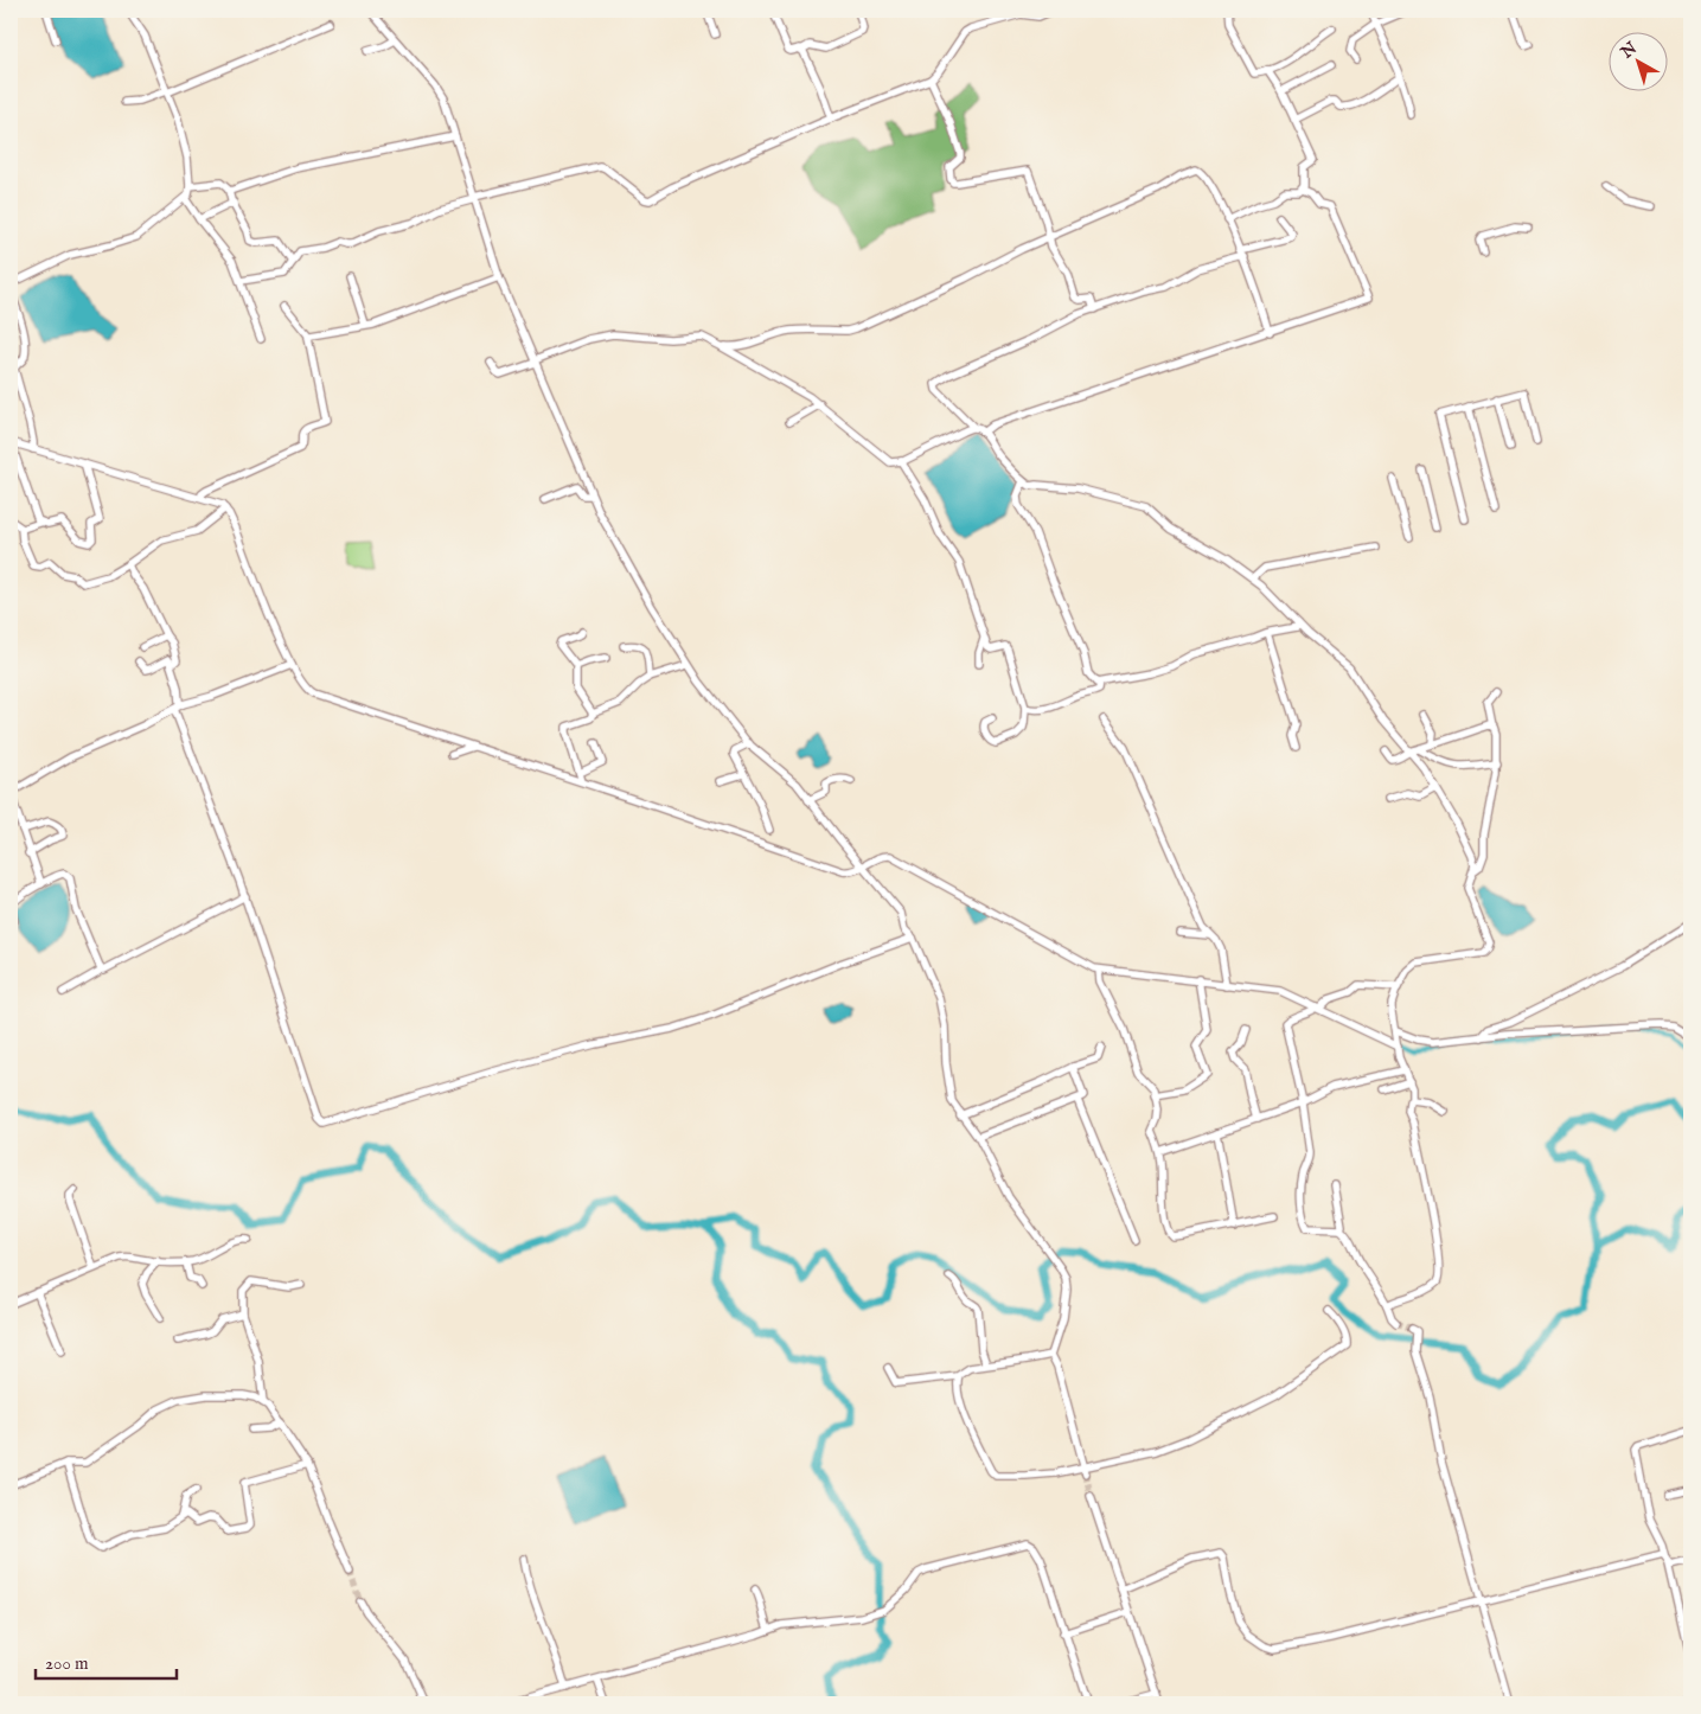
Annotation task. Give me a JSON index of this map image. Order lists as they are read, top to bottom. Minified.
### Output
{"scale_bar":"200 m","north":"top left"}
